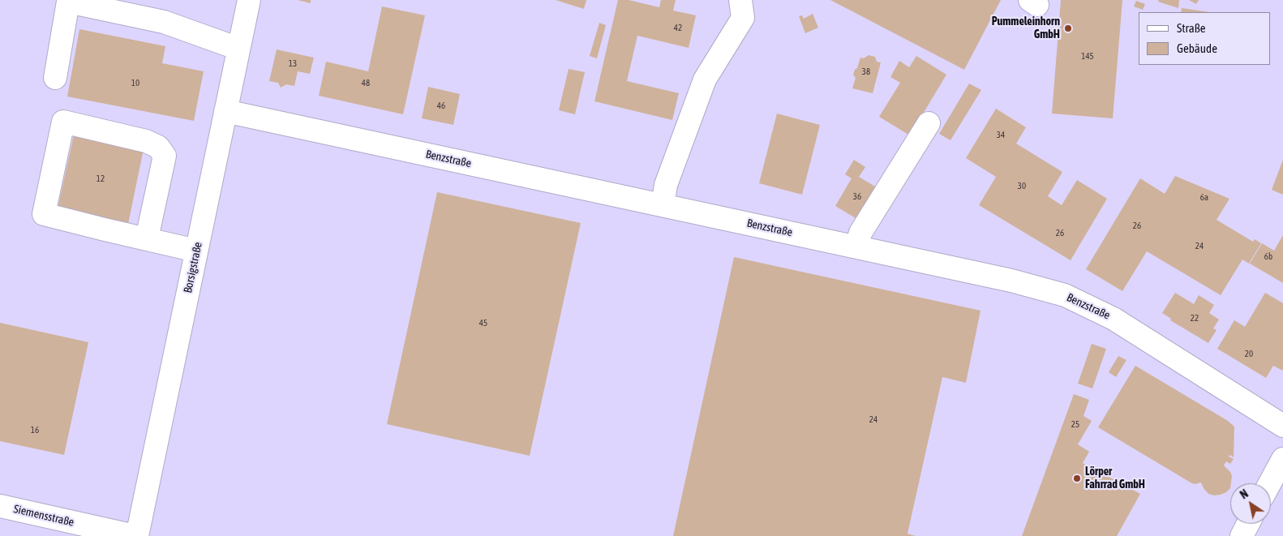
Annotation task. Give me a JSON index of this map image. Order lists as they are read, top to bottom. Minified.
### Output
{"streets":{"street":["Benzstraße","Borsigstraße","Siemensstraße"]},"crossings":[["Benzstraße","Borsigstraße"],["Borsigstraße","Siemensstraße"]],"places":["Pummeleinhorn GmbH","Lörper Fahrrad GmbH"],"house_numbers":["42","145","13","38","10","48","46","34","12","30","36","6a","26","26","24","6b","22","45","20","24","25","16"],"legend":["Straße","Gebäude"],"north":"top left"}
